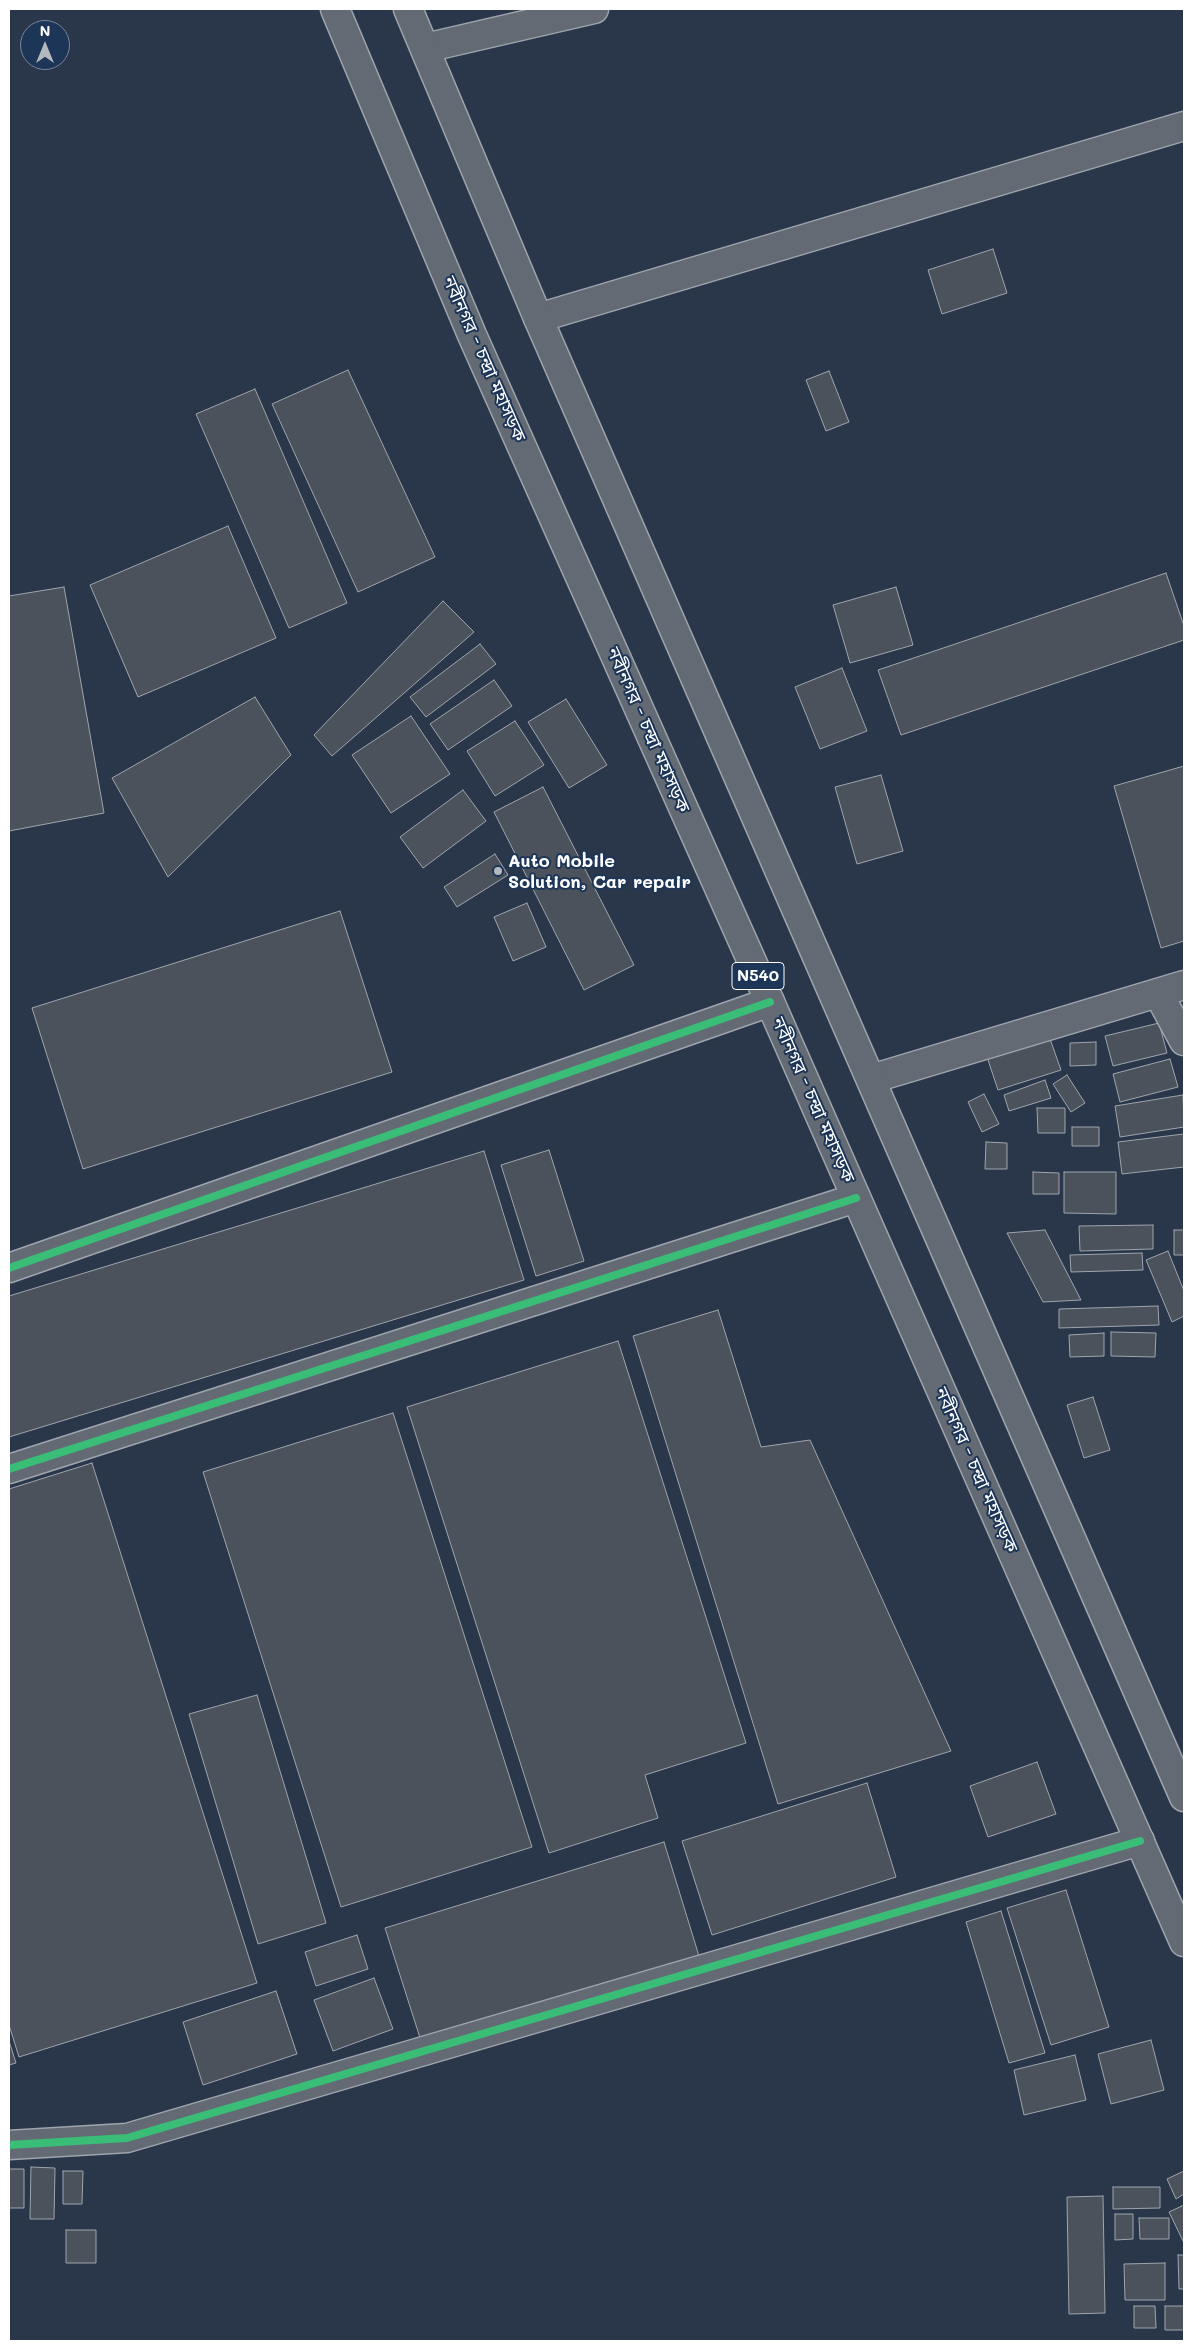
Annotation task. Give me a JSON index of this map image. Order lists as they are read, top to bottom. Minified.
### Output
{"streets":{"main road":["নবীনগর - চন্দ্রা মহাসড়ক","N540"]},"places":["Auto Mobile Solution, Car repair"],"north":"top"}
